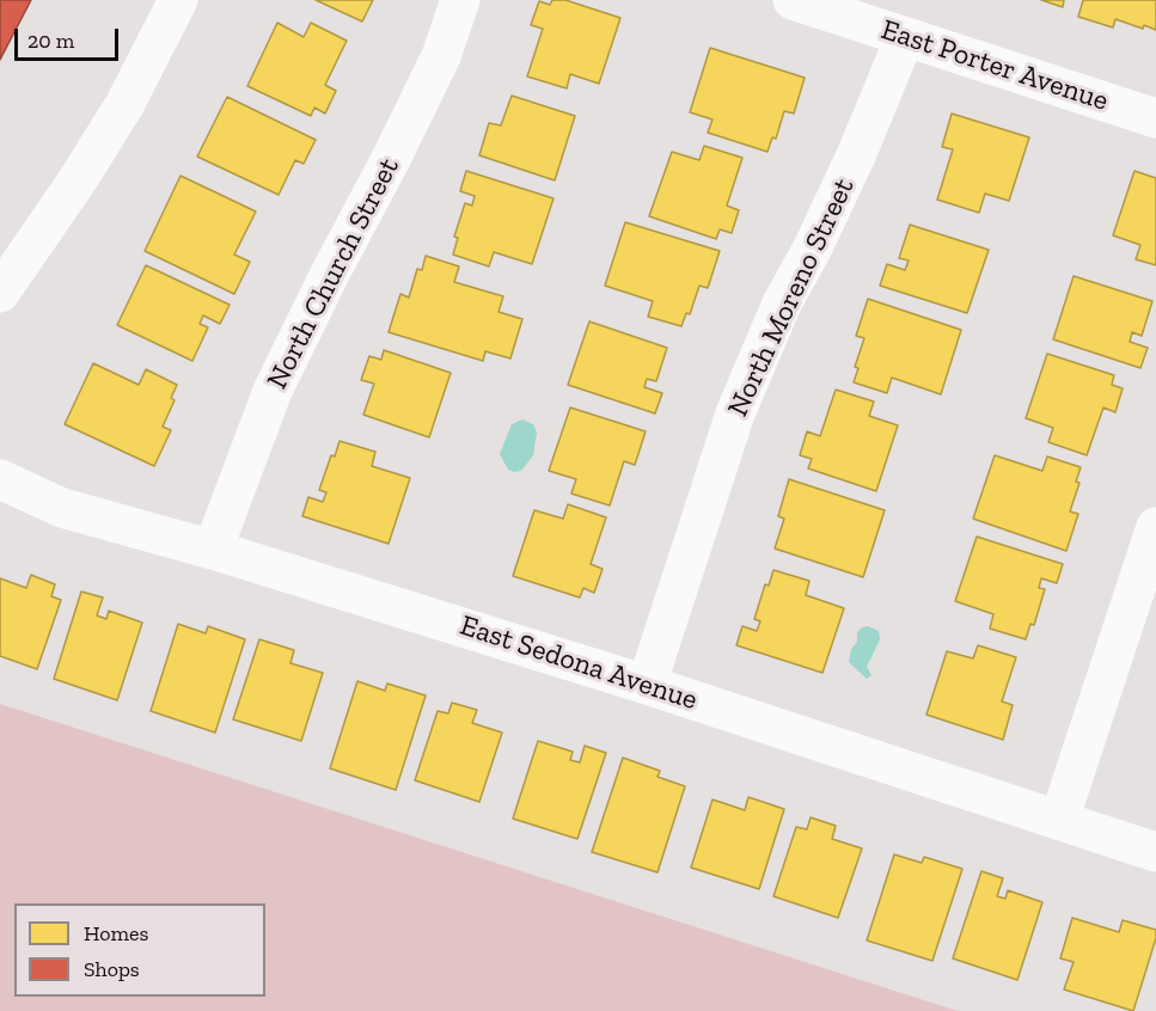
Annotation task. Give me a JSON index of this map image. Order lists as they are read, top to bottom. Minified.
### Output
{"streets":{"street":["East Porter Avenue","North Church Street","North Moreno Street","East Sedona Avenue"]},"crossings":[["East Porter Avenue","North Moreno Street"],["North Church Street","East Sedona Avenue"],["North Moreno Street","East Sedona Avenue"]],"legend":["Homes","Shops"],"scale_bar":"20 m"}
